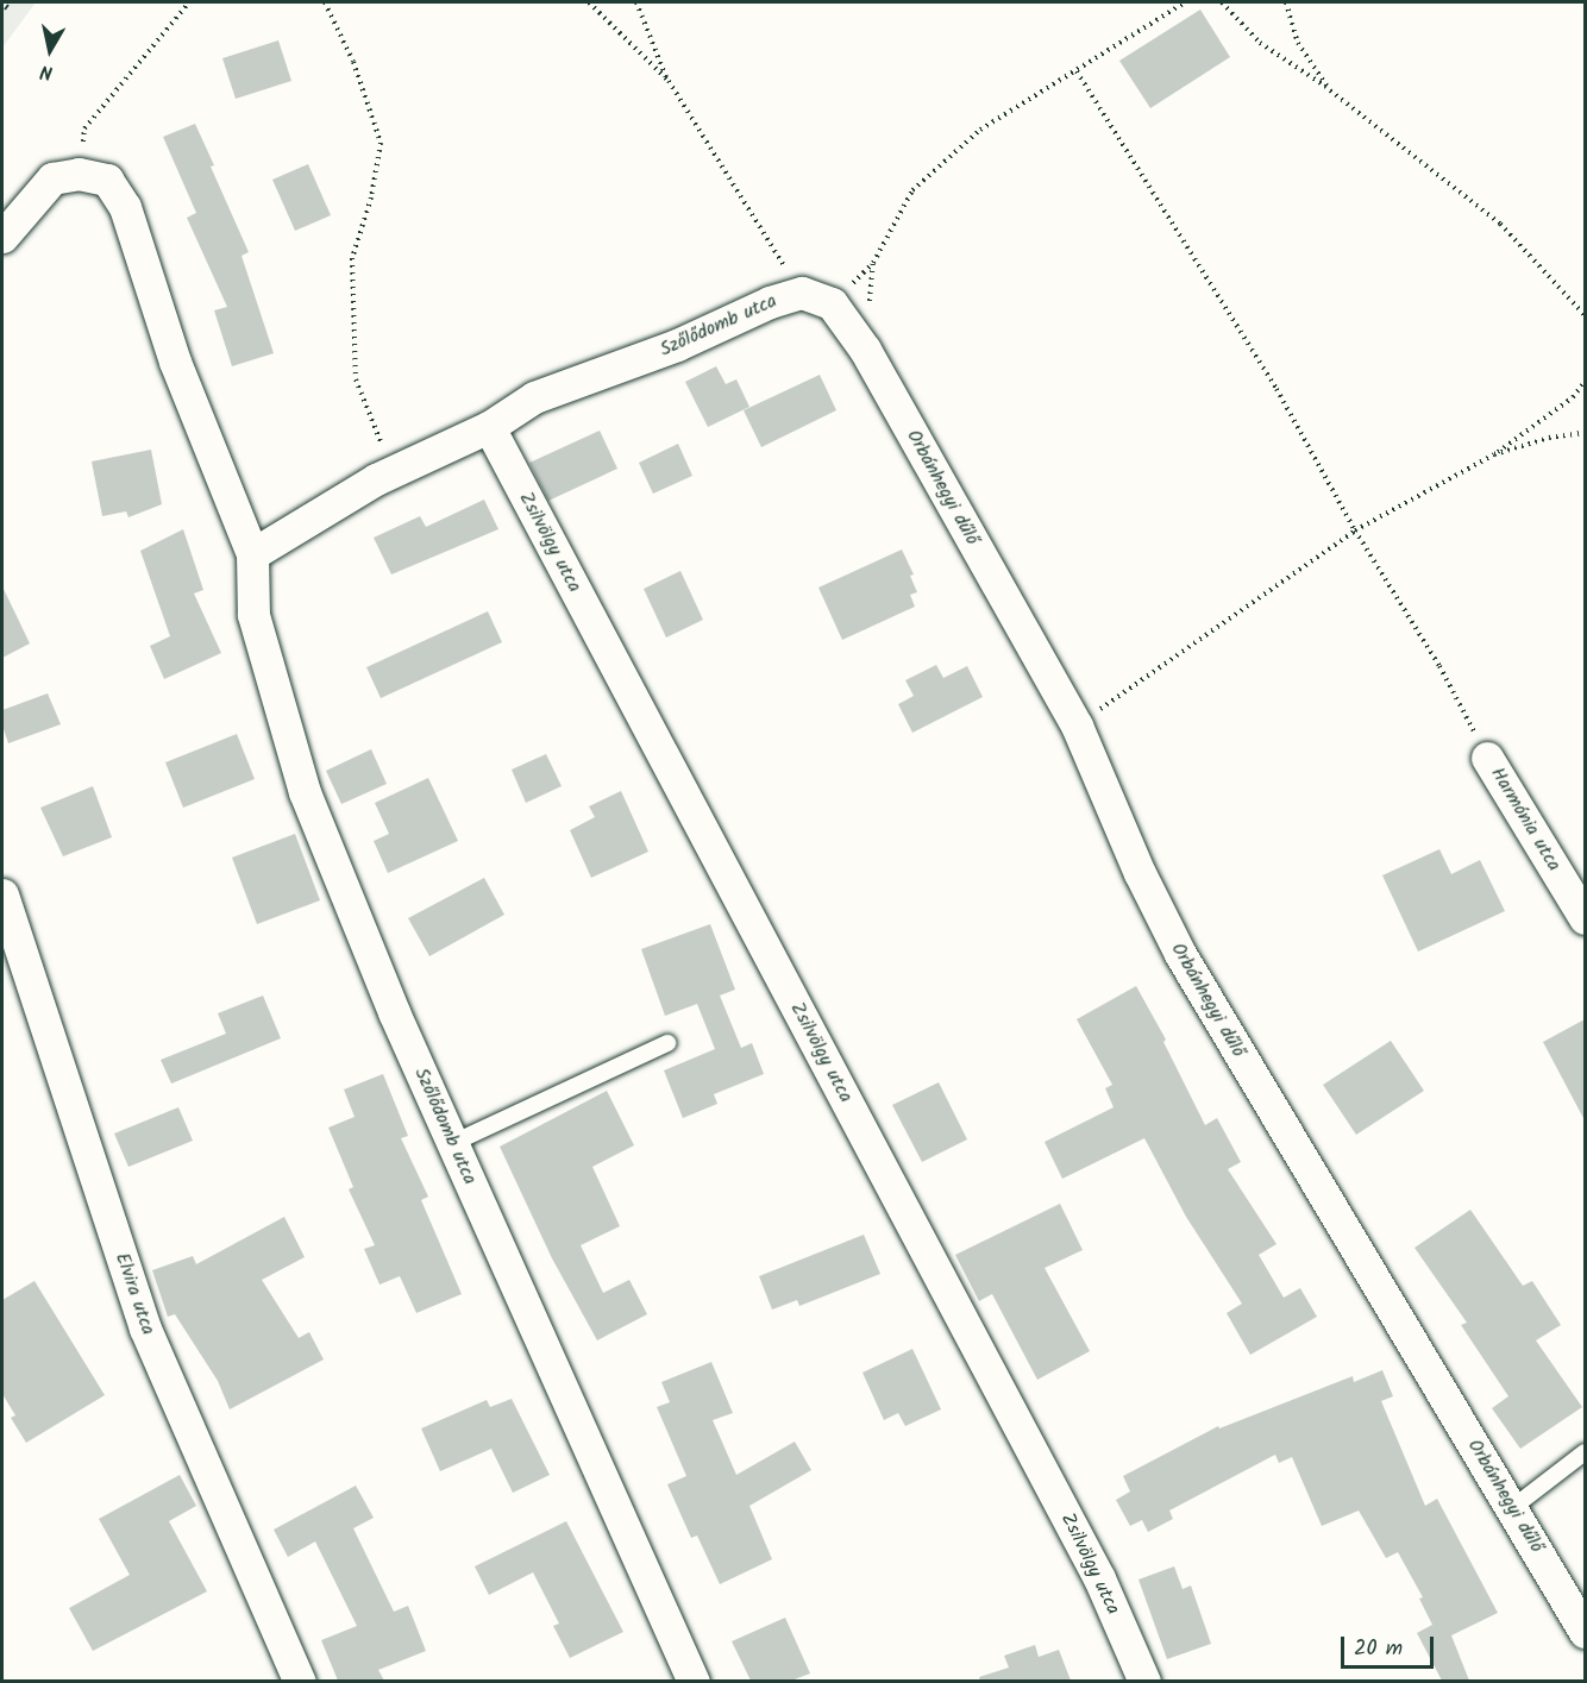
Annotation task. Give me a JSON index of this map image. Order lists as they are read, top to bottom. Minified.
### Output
{"streets":{"street":["Szőlődomb utca","Orbánhegyi dűlő","Zsilvölgy utca","Harmónia utca","Elvira utca"]},"crossings":[["Szőlődomb utca","Orbánhegyi dűlő"],["Szőlődomb utca","Zsilvölgy utca"]],"scale_bar":"20 m","north":"bottom"}
